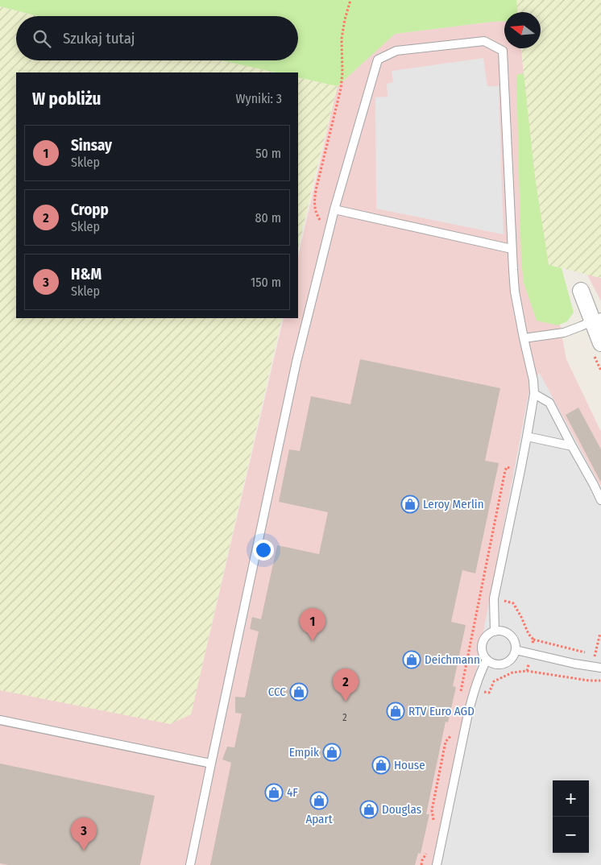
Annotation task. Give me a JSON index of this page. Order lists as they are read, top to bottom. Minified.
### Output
{"places":{"shop":["Leroy Merlin","Deichmann","CCC","RTV Euro AGD","Empik","House","4F","Apart","Douglas"]},"house_numbers":["2"],"north":"left","page":{"search":"Szukaj tutaj","heading":["W pobliżu","Wyniki: 3"],"list":[{"mark":"1","name":"Sinsay","note":"Sklep","value":"50 m"},{"mark":"2","name":"Cropp","note":"Sklep","value":"80 m"},{"mark":"3","name":"H&M","note":"Sklep","value":"150 m"}],"pins":["1","2","3"],"map_buttons":["+","−"]}}
